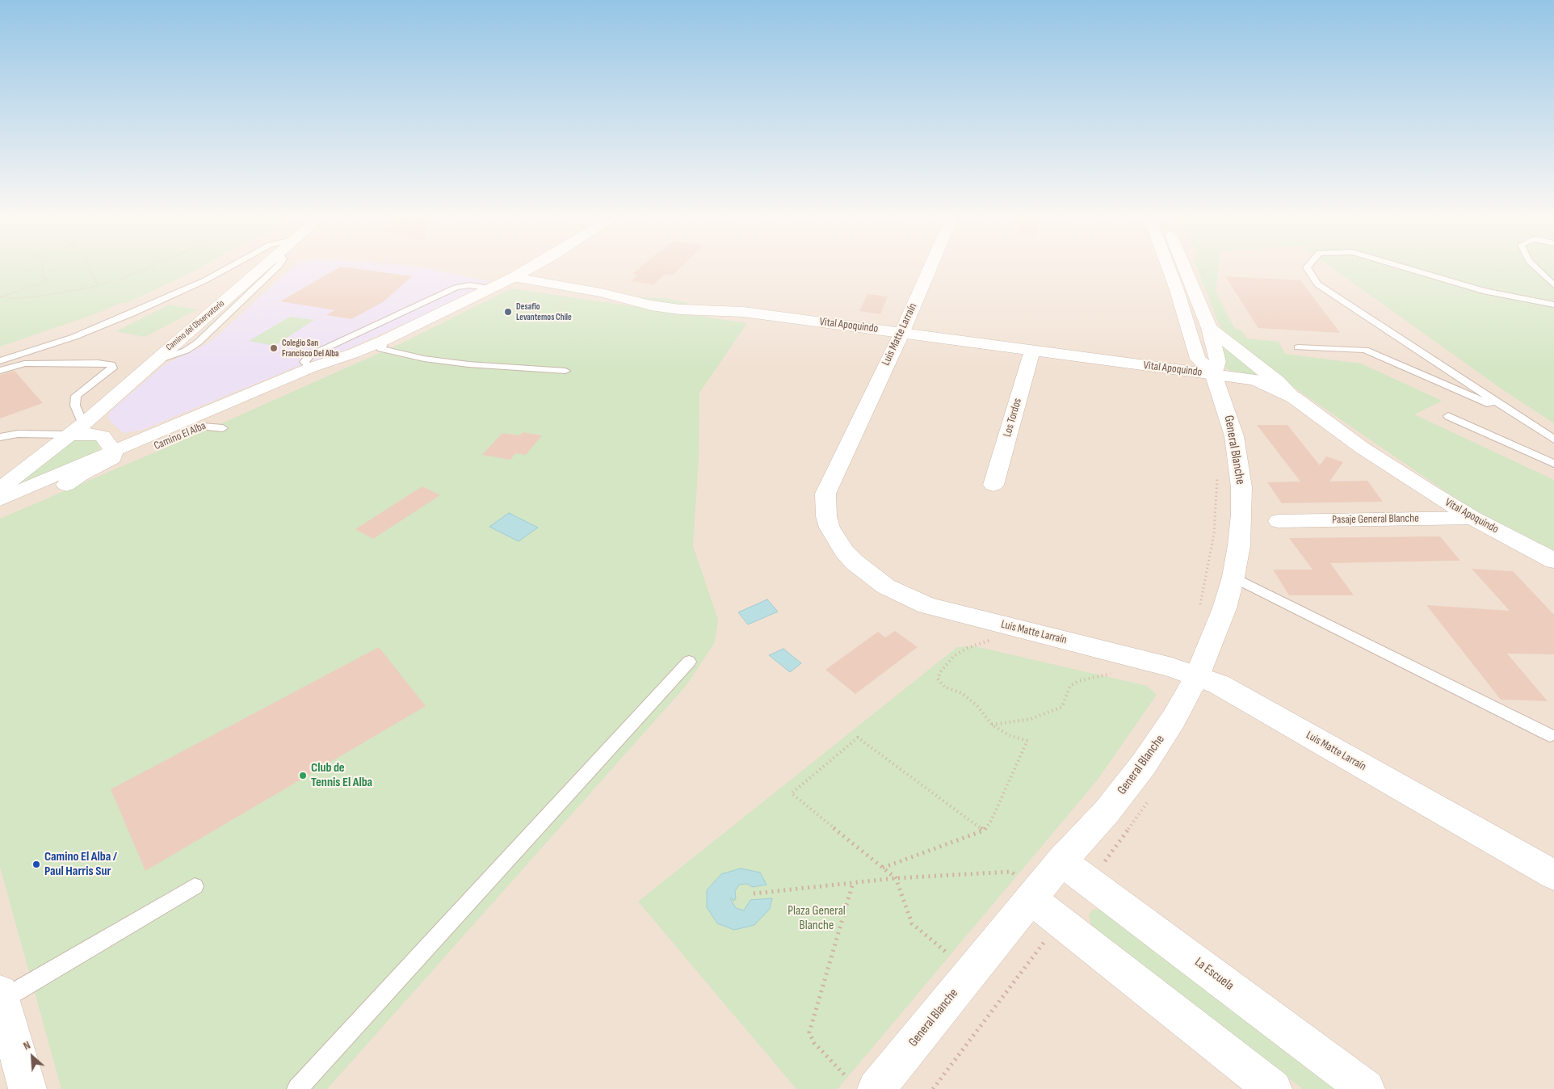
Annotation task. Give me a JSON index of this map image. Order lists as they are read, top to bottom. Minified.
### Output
{"streets":{"street":["Camino del Observatorio","Vital Apoquindo","Luis Matte Larraín","Los Tordos","Camino El Alba","General Blanche","Pasaje General Blanche","La Escuela"]},"crossings":[["Vital Apoquindo","Luis Matte Larraín"],["Vital Apoquindo","Los Tordos"],["Vital Apoquindo","Camino El Alba"],["Vital Apoquindo","General Blanche"],["Vital Apoquindo","Pasaje General Blanche"],["Luis Matte Larraín","General Blanche"],["General Blanche","La Escuela"]],"parks":["Plaza General Blanche"],"places":["Desafío Levantemos Chile","Colegio San Francisco Del Alba","Club de Tennis El Alba","Camino El Alba / Paul Harris Sur"],"north":"top left"}
